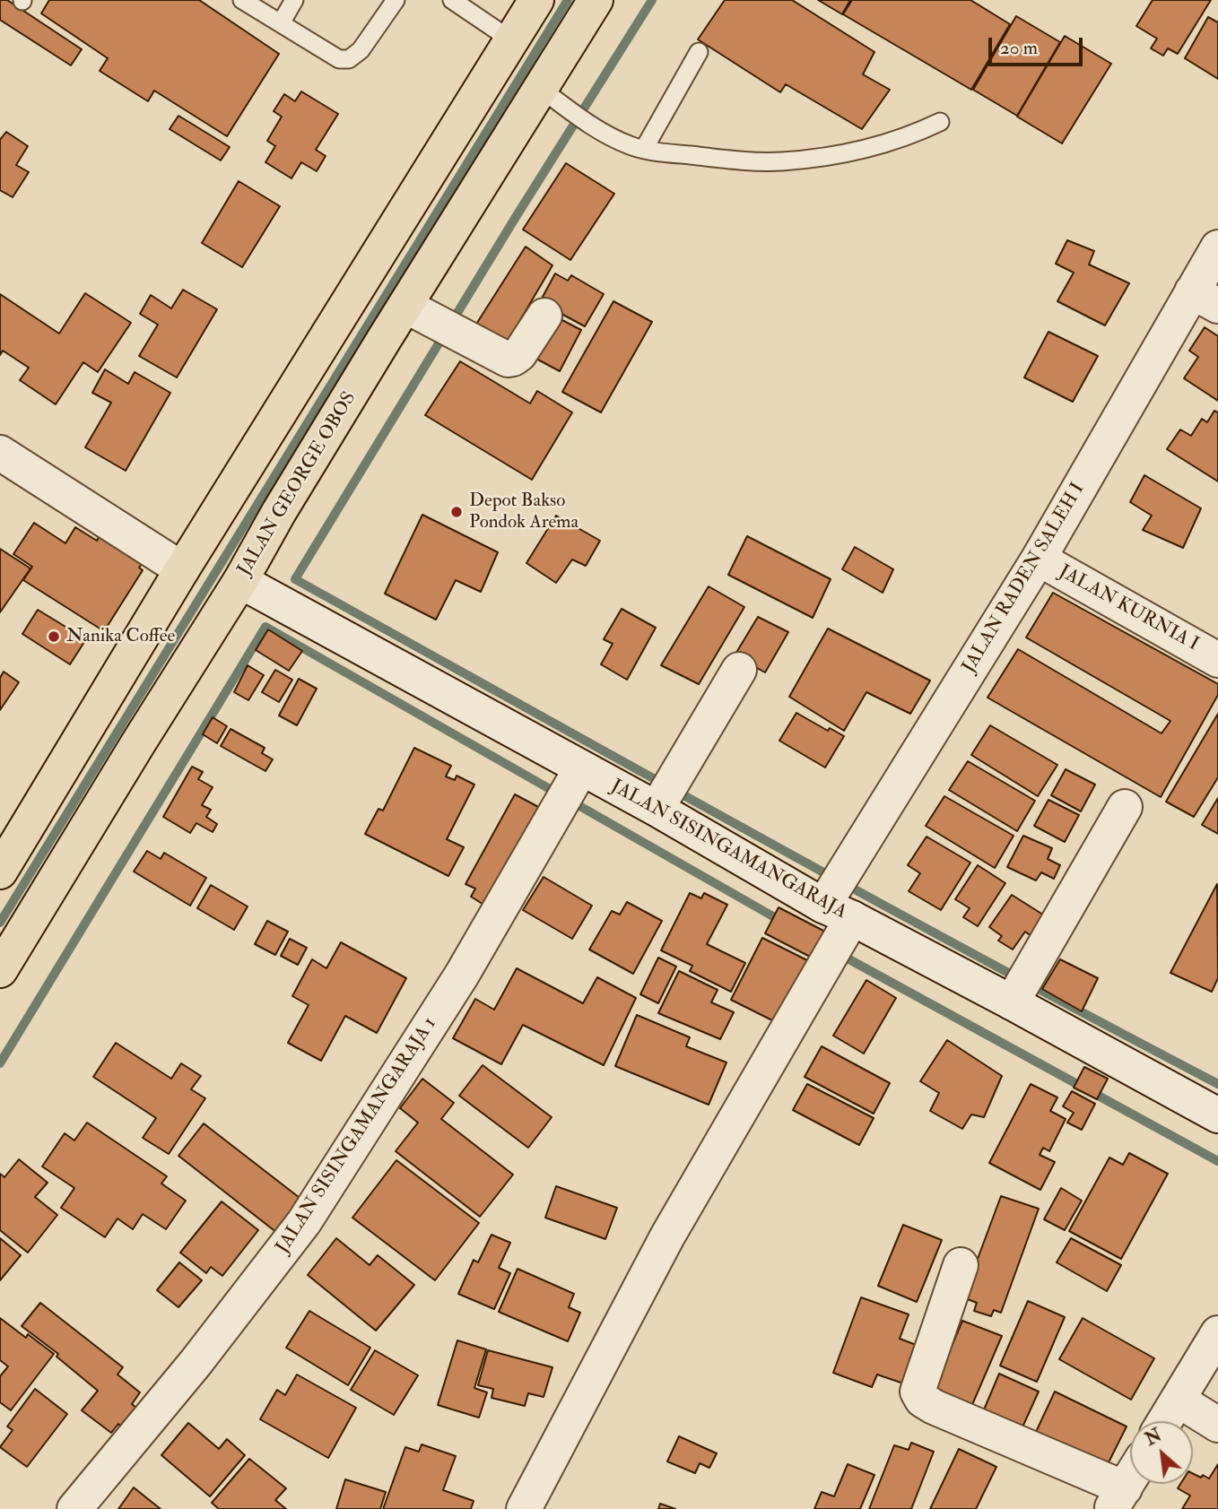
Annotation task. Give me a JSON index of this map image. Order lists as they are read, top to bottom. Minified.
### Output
{"streets":{"main road":["JALAN GEORGE OBOS"],"street":["JALAN RADEN SALEH I","JALAN KURNIA I","JALAN SISINGAMANGARAJA","JALAN SISINGAMANGARAJA 1"]},"crossings":[["JALAN GEORGE OBOS","JALAN SISINGAMANGARAJA"],["JALAN RADEN SALEH I","JALAN KURNIA I"],["JALAN RADEN SALEH I","JALAN SISINGAMANGARAJA"],["JALAN SISINGAMANGARAJA","JALAN SISINGAMANGARAJA 1"]],"places":["Depot Bakso Pondok Arema","Nanika Coffee"],"scale_bar":"20 m","north":"top left"}
